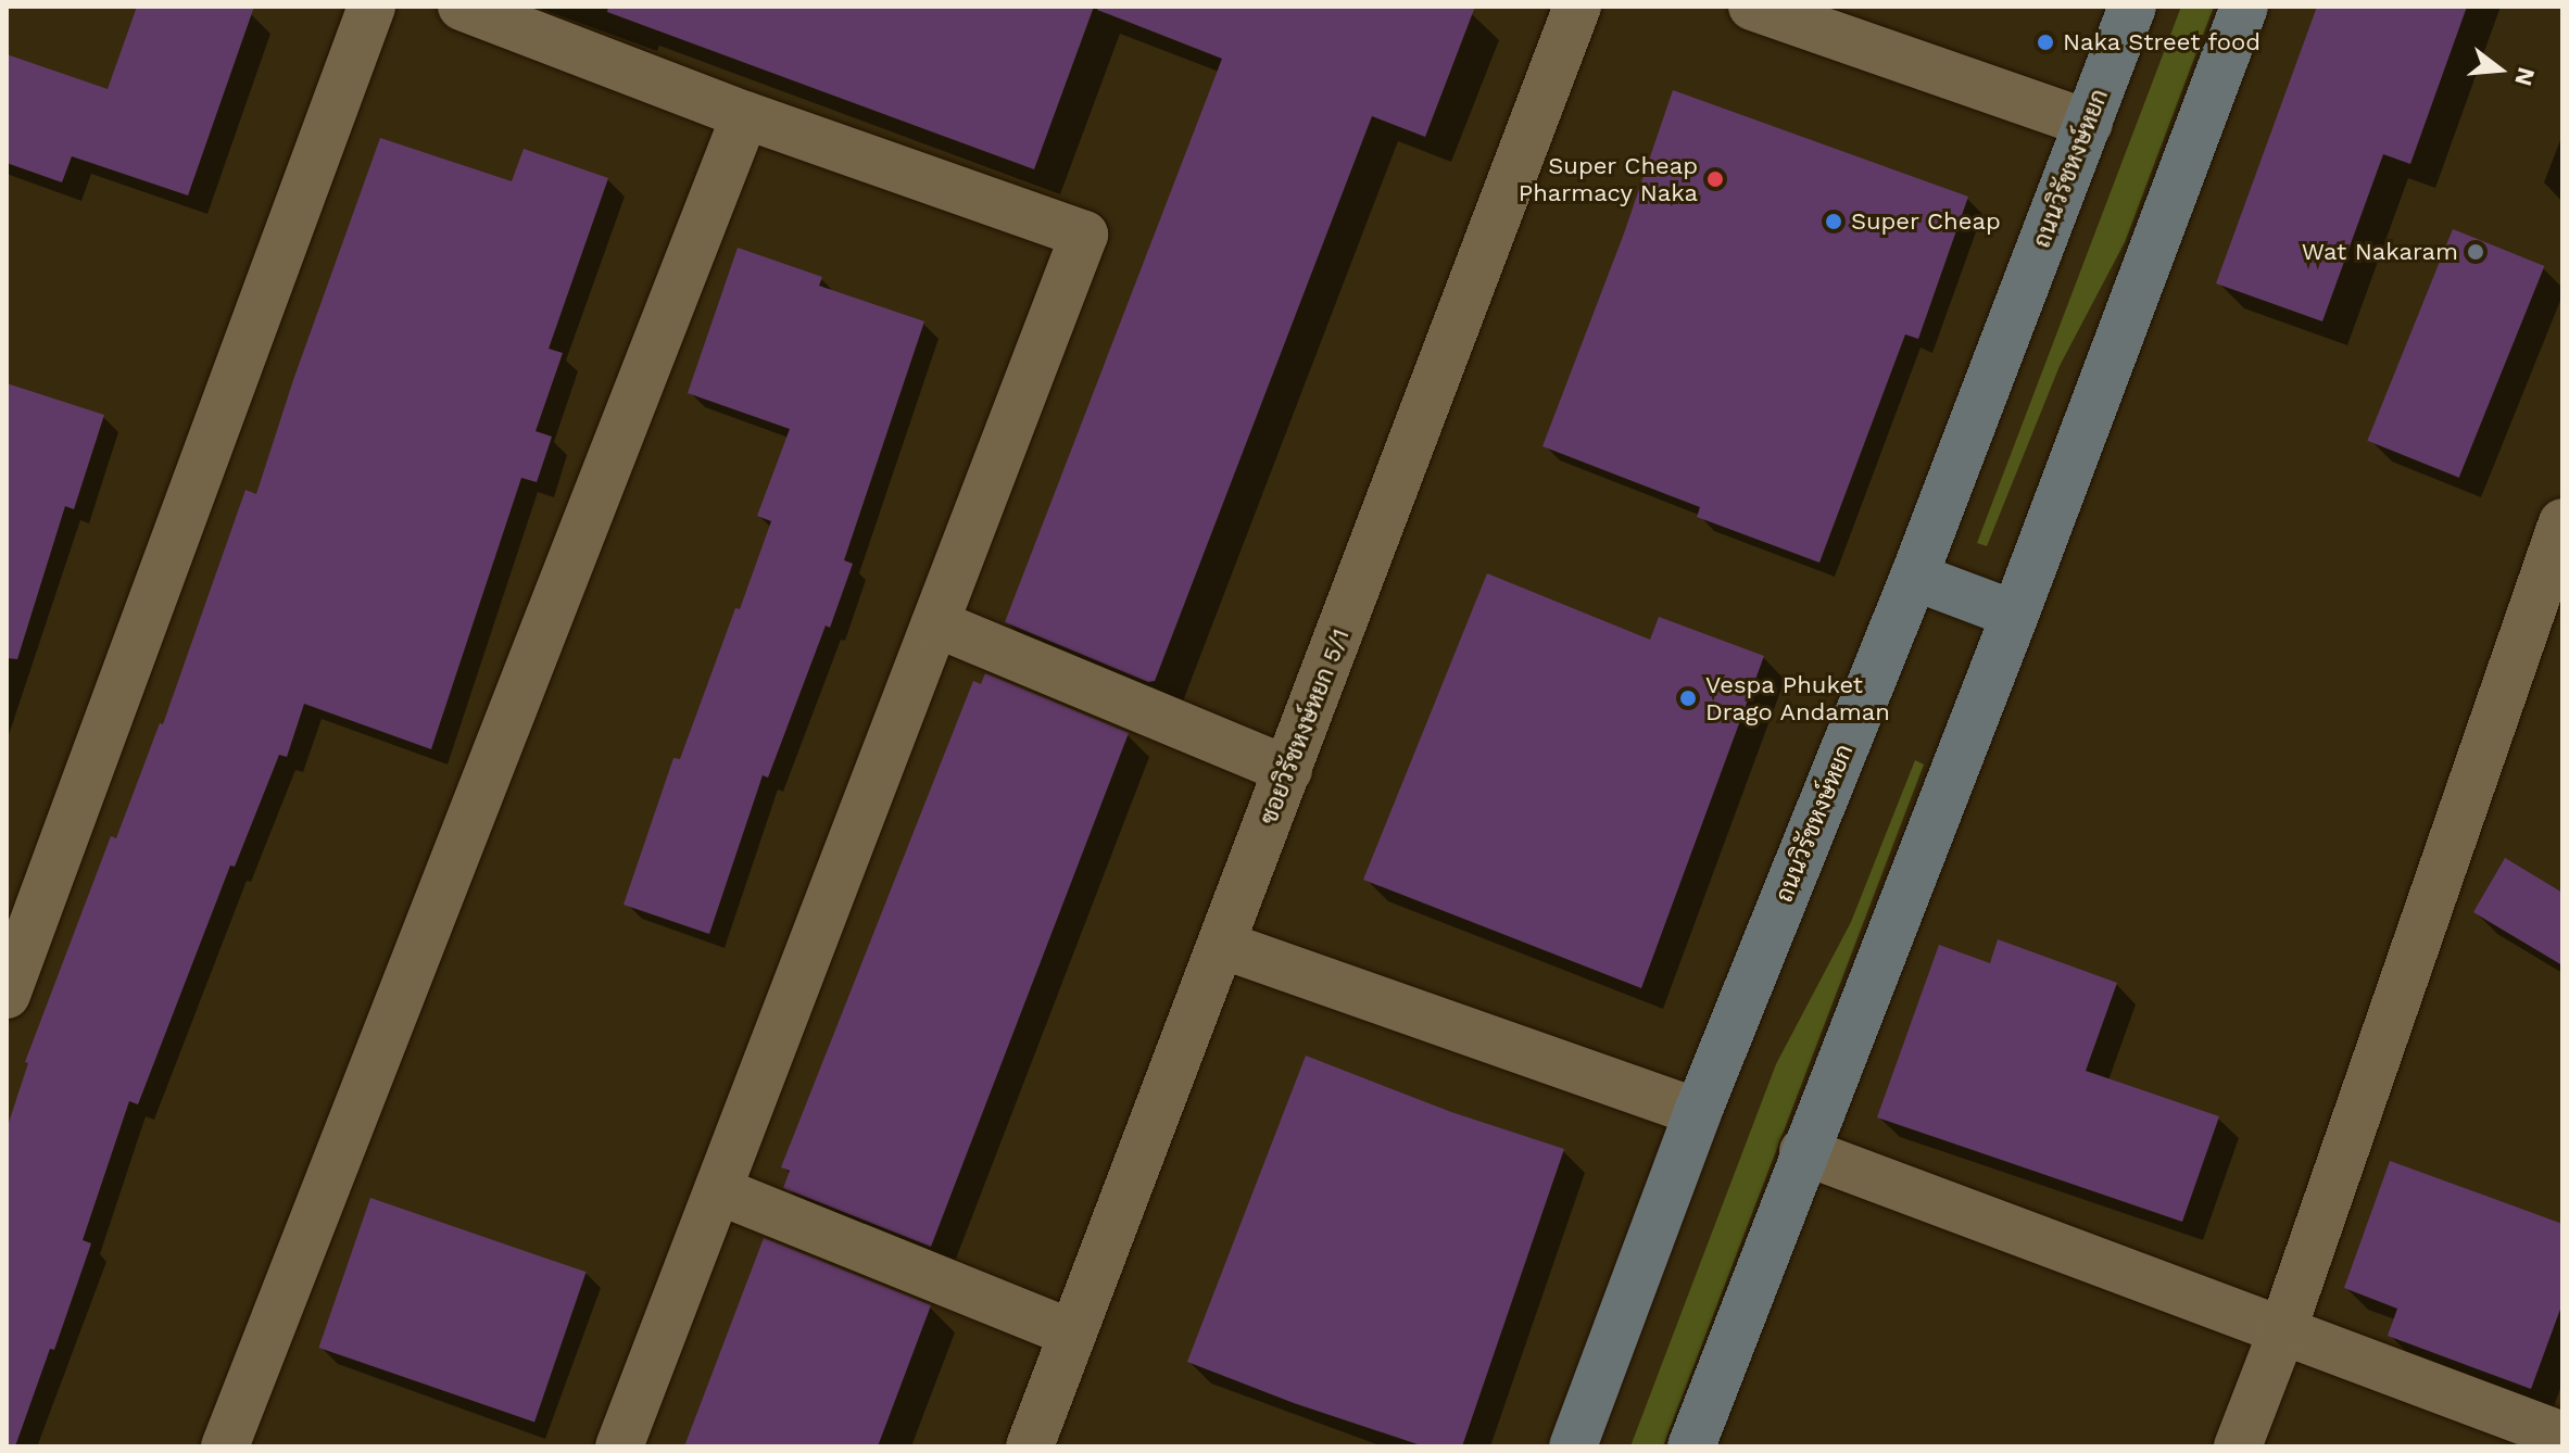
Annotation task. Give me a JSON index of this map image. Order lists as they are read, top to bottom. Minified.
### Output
{"streets":{"main road":["ถนนวิรัชหงษ์หยก"],"street":["ซอยวิรัชหงษ์หยก 5/1"]},"places":["Naka Street food","Super Cheap Pharmacy Naka","Super Cheap","Wat Nakaram","Vespa Phuket Drago Andaman"],"north":"right"}
